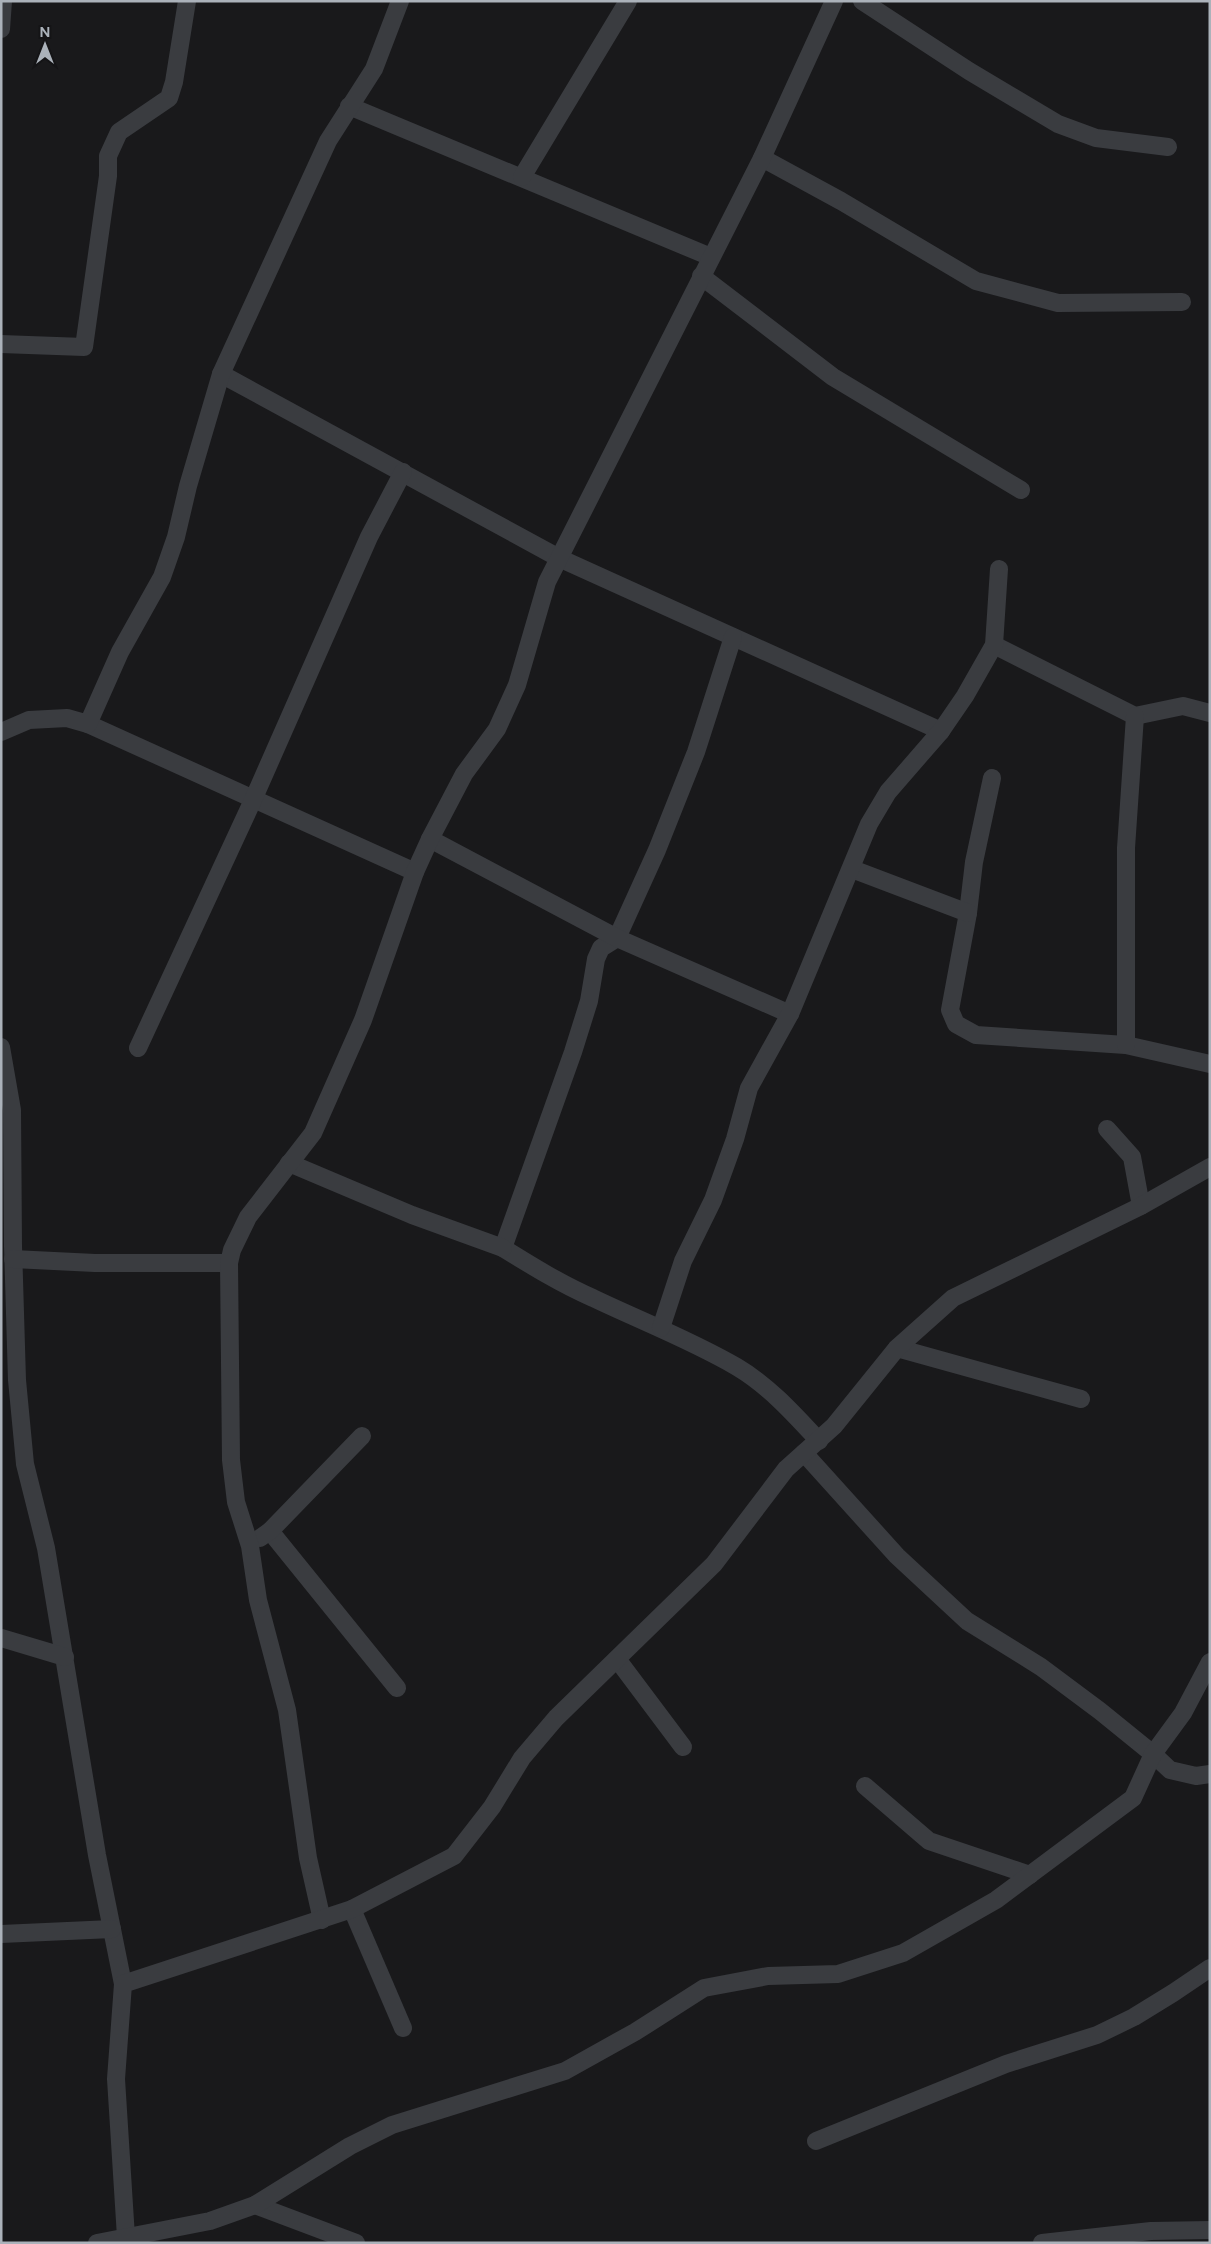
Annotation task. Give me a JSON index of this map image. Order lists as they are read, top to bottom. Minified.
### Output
{"north":"top"}
